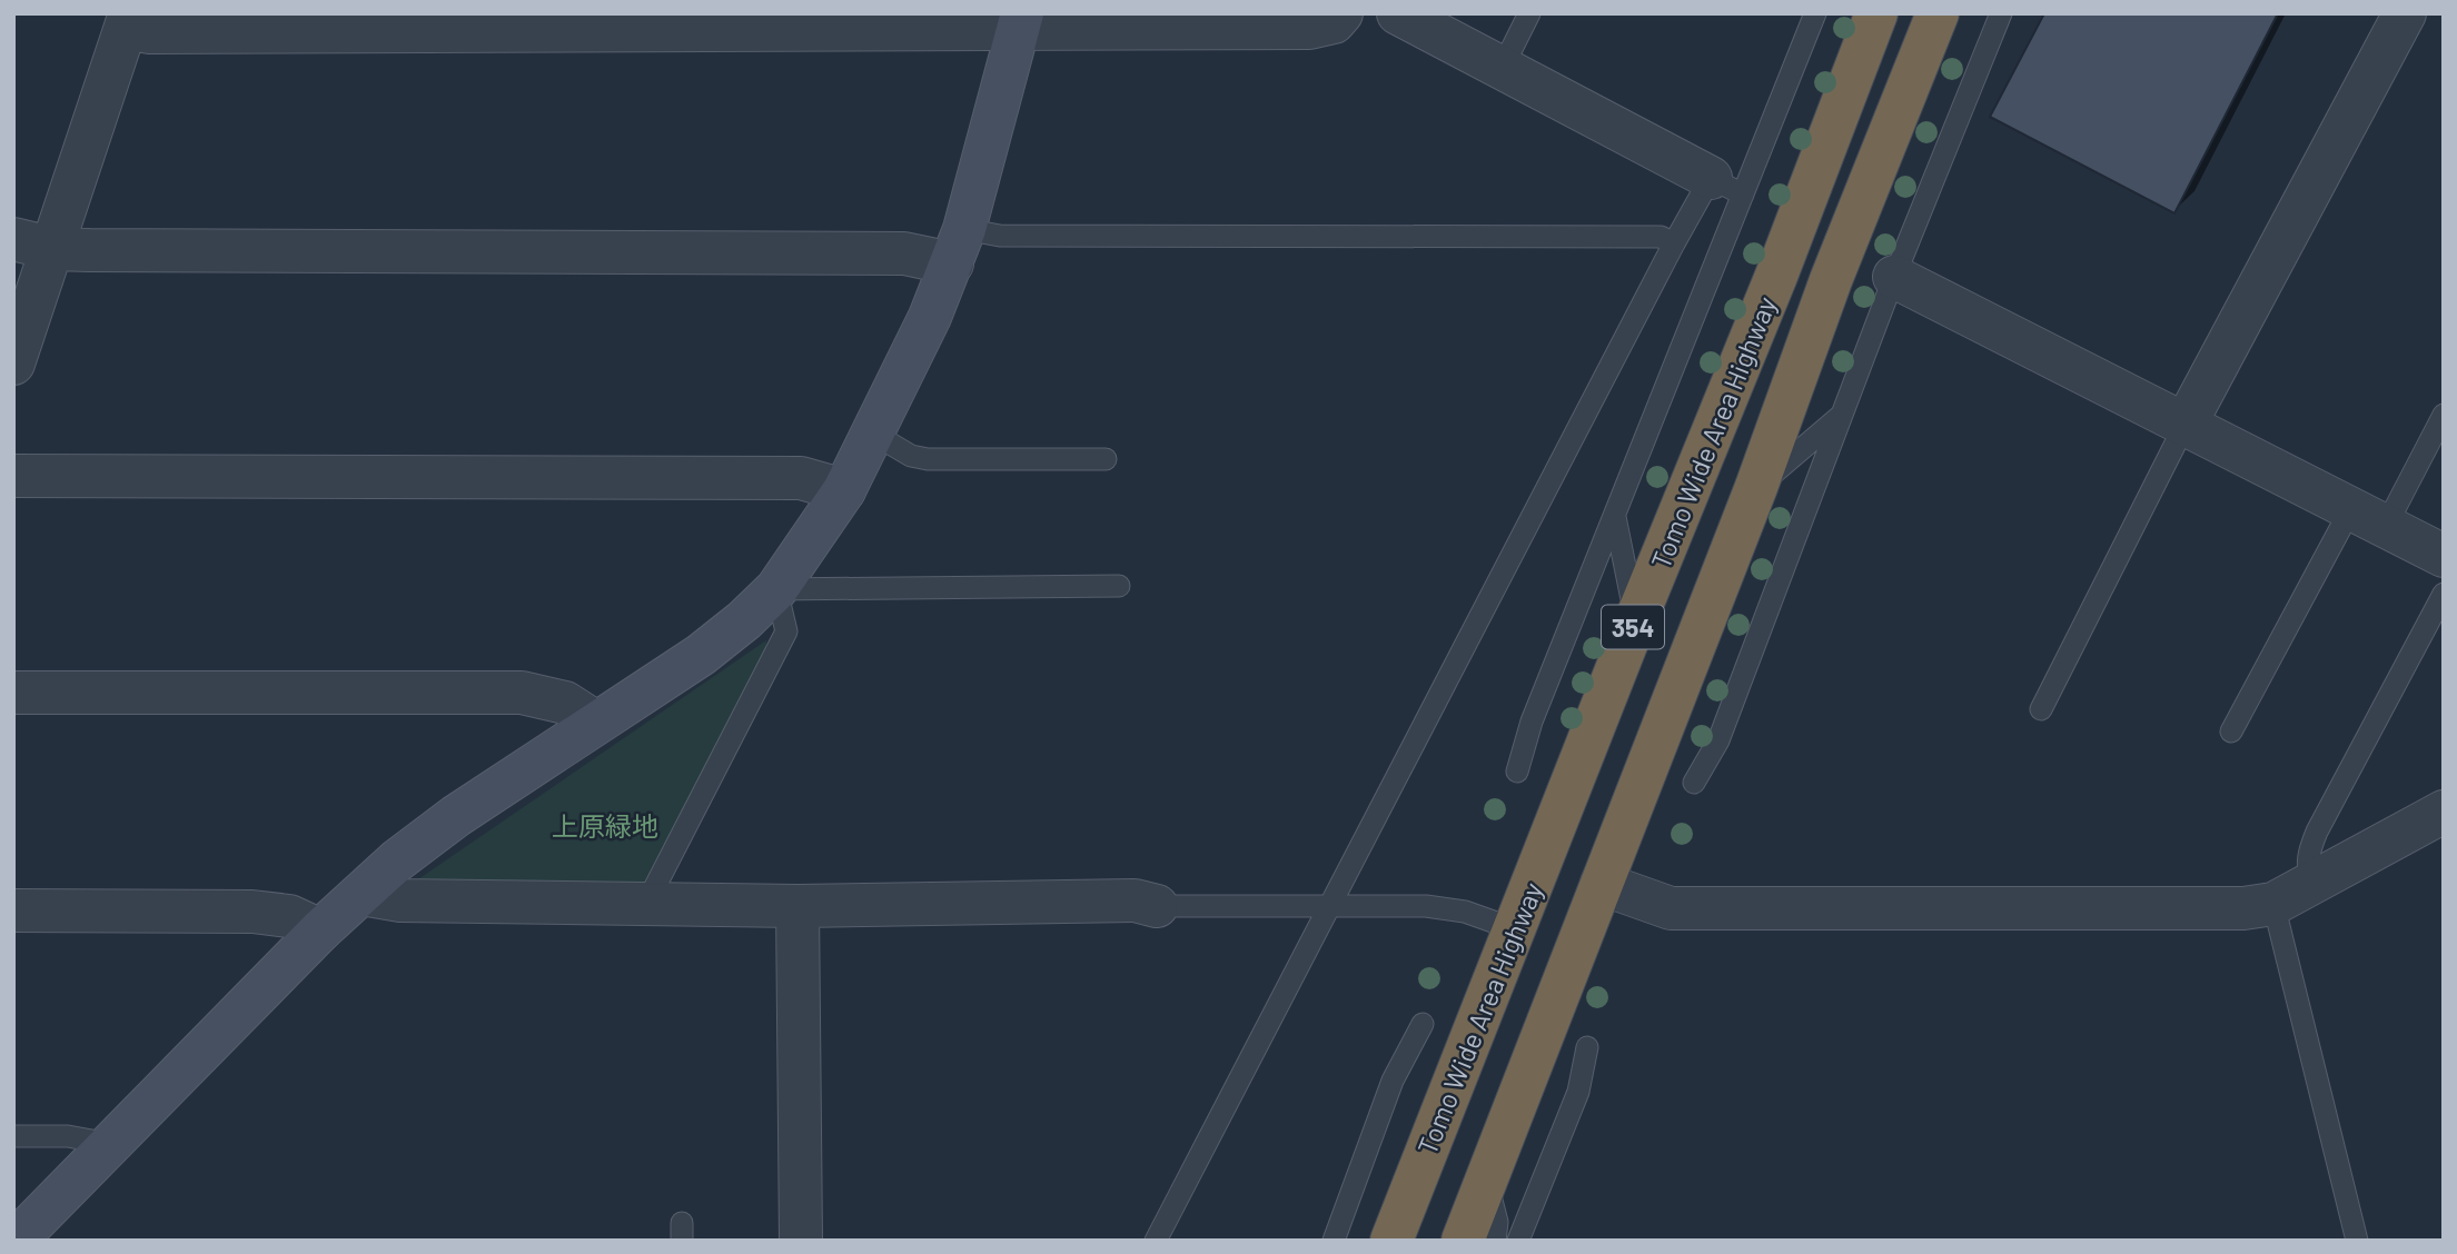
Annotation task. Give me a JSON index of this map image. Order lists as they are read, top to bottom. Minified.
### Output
{"streets":{"highway":["Tomo Wide Area Highway","354"]},"parks":["上原緑地"]}
